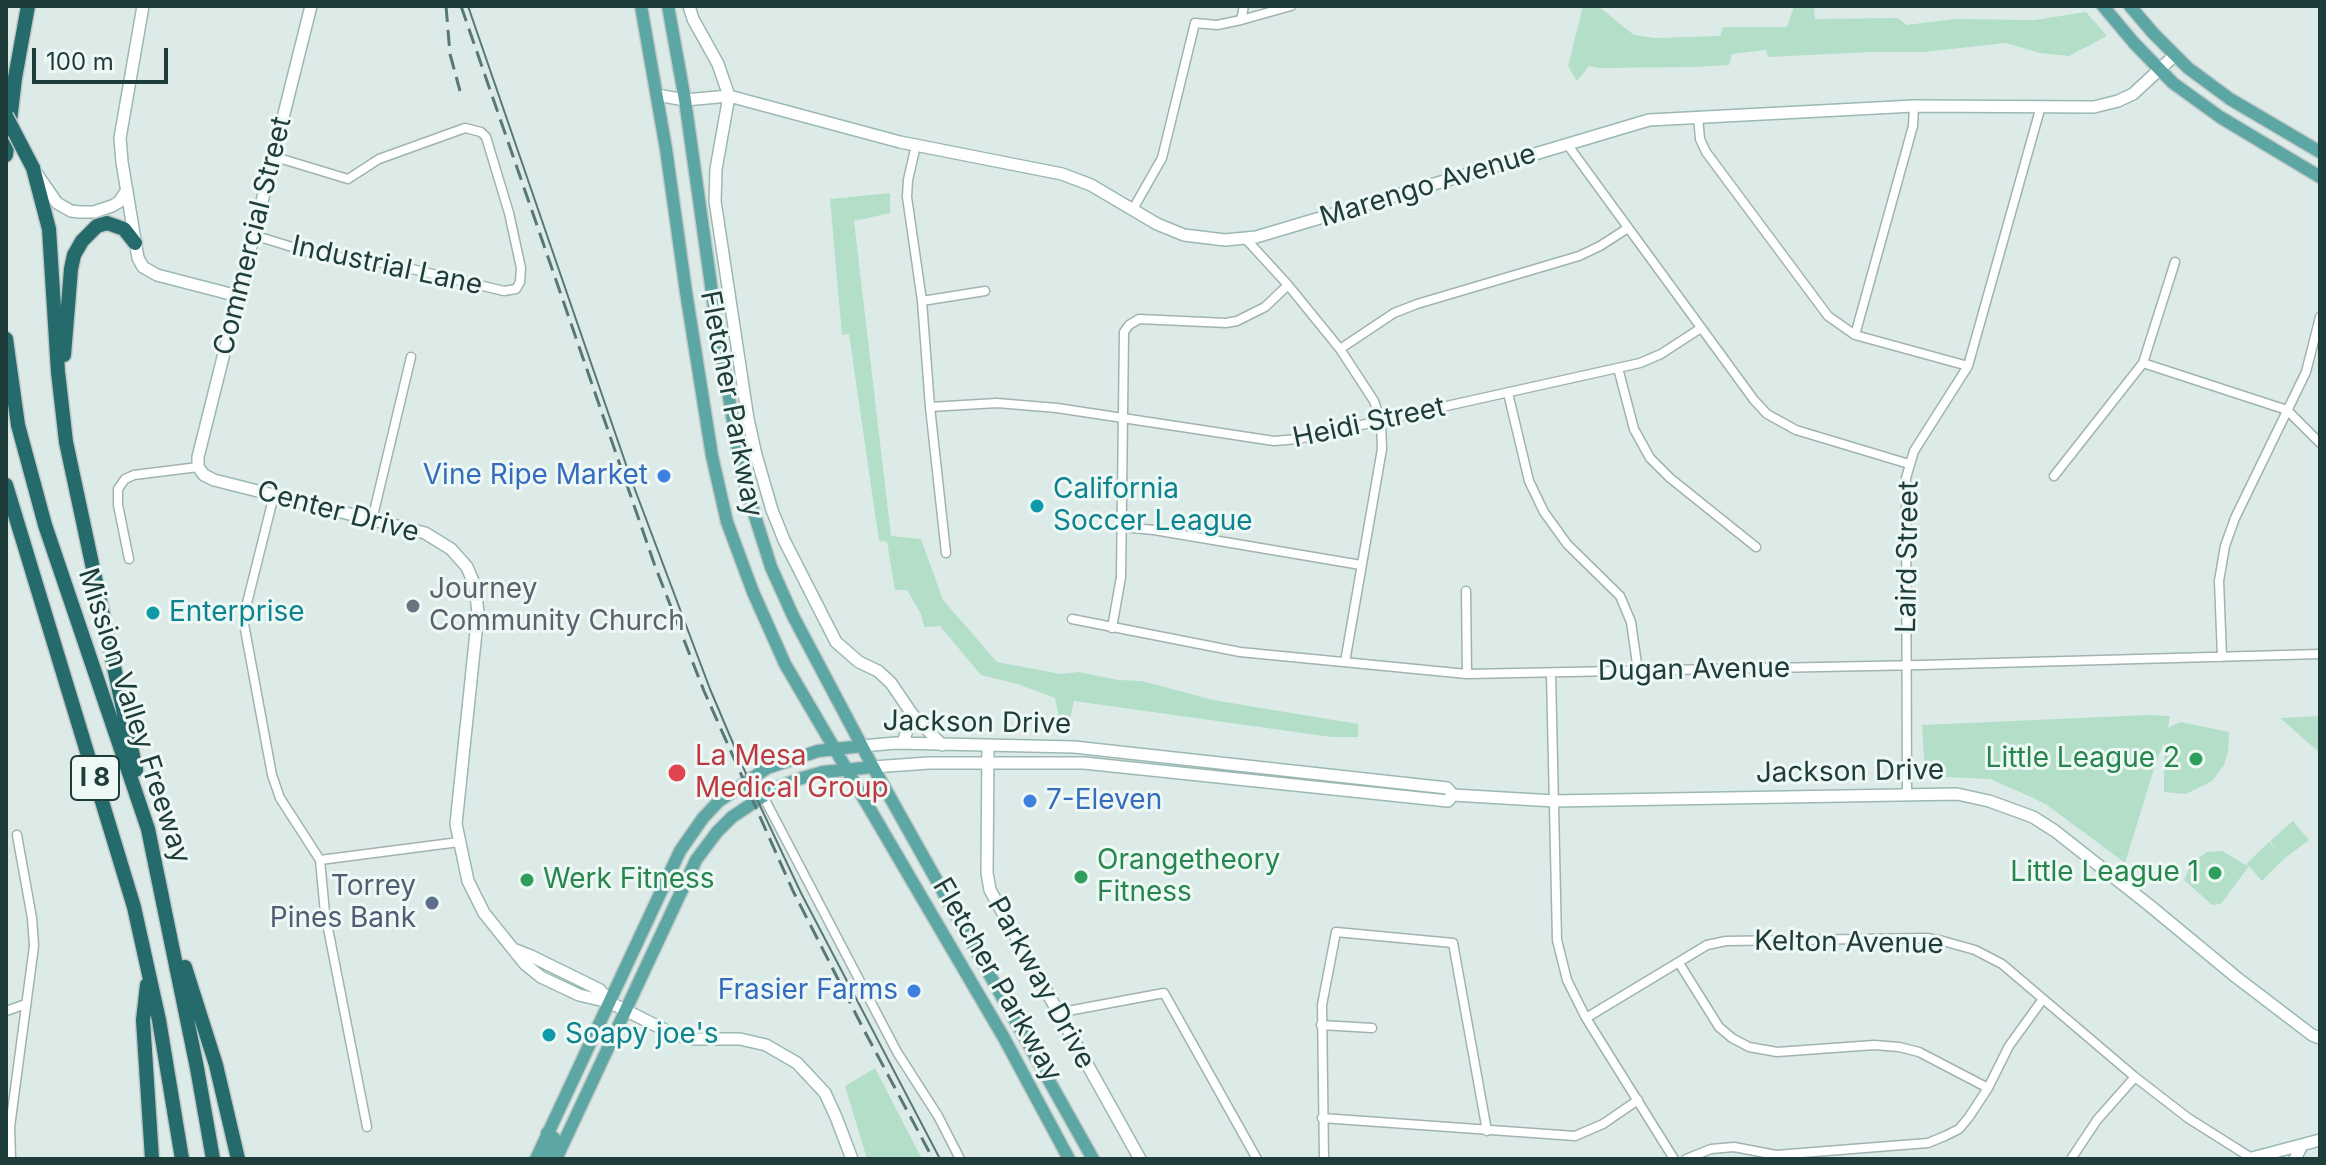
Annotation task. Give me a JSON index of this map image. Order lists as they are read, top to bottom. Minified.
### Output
{"streets":{"highway":["Mission Valley Freeway","I 8"],"main road":["Marengo Avenue","Commercial Street","Fletcher Parkway","Center Drive","Jackson Drive","Parkway Drive"],"street":["Industrial Lane","Heidi Street","Laird Street","Dugan Avenue","Kelton Avenue"]},"crossings":[["Marengo Avenue","Fletcher Parkway"],["Marengo Avenue","Laird Street"],["Commercial Street","Industrial Lane"],["Commercial Street","Center Drive"],["Fletcher Parkway","Jackson Drive"],["Center Drive","Jackson Drive"],["Laird Street","Dugan Avenue"],["Laird Street","Jackson Drive"],["Jackson Drive","Parkway Drive"]],"places":["Vine Ripe Market","California Soccer League","Journey Community Church","Enterprise","Little League 2","La Mesa Medical Group","7-Eleven","Little League 1","Orangetheory Fitness","Werk Fitness","Torrey Pines Bank","Frasier Farms","Soapy joe's"],"scale_bar":"100 m"}
